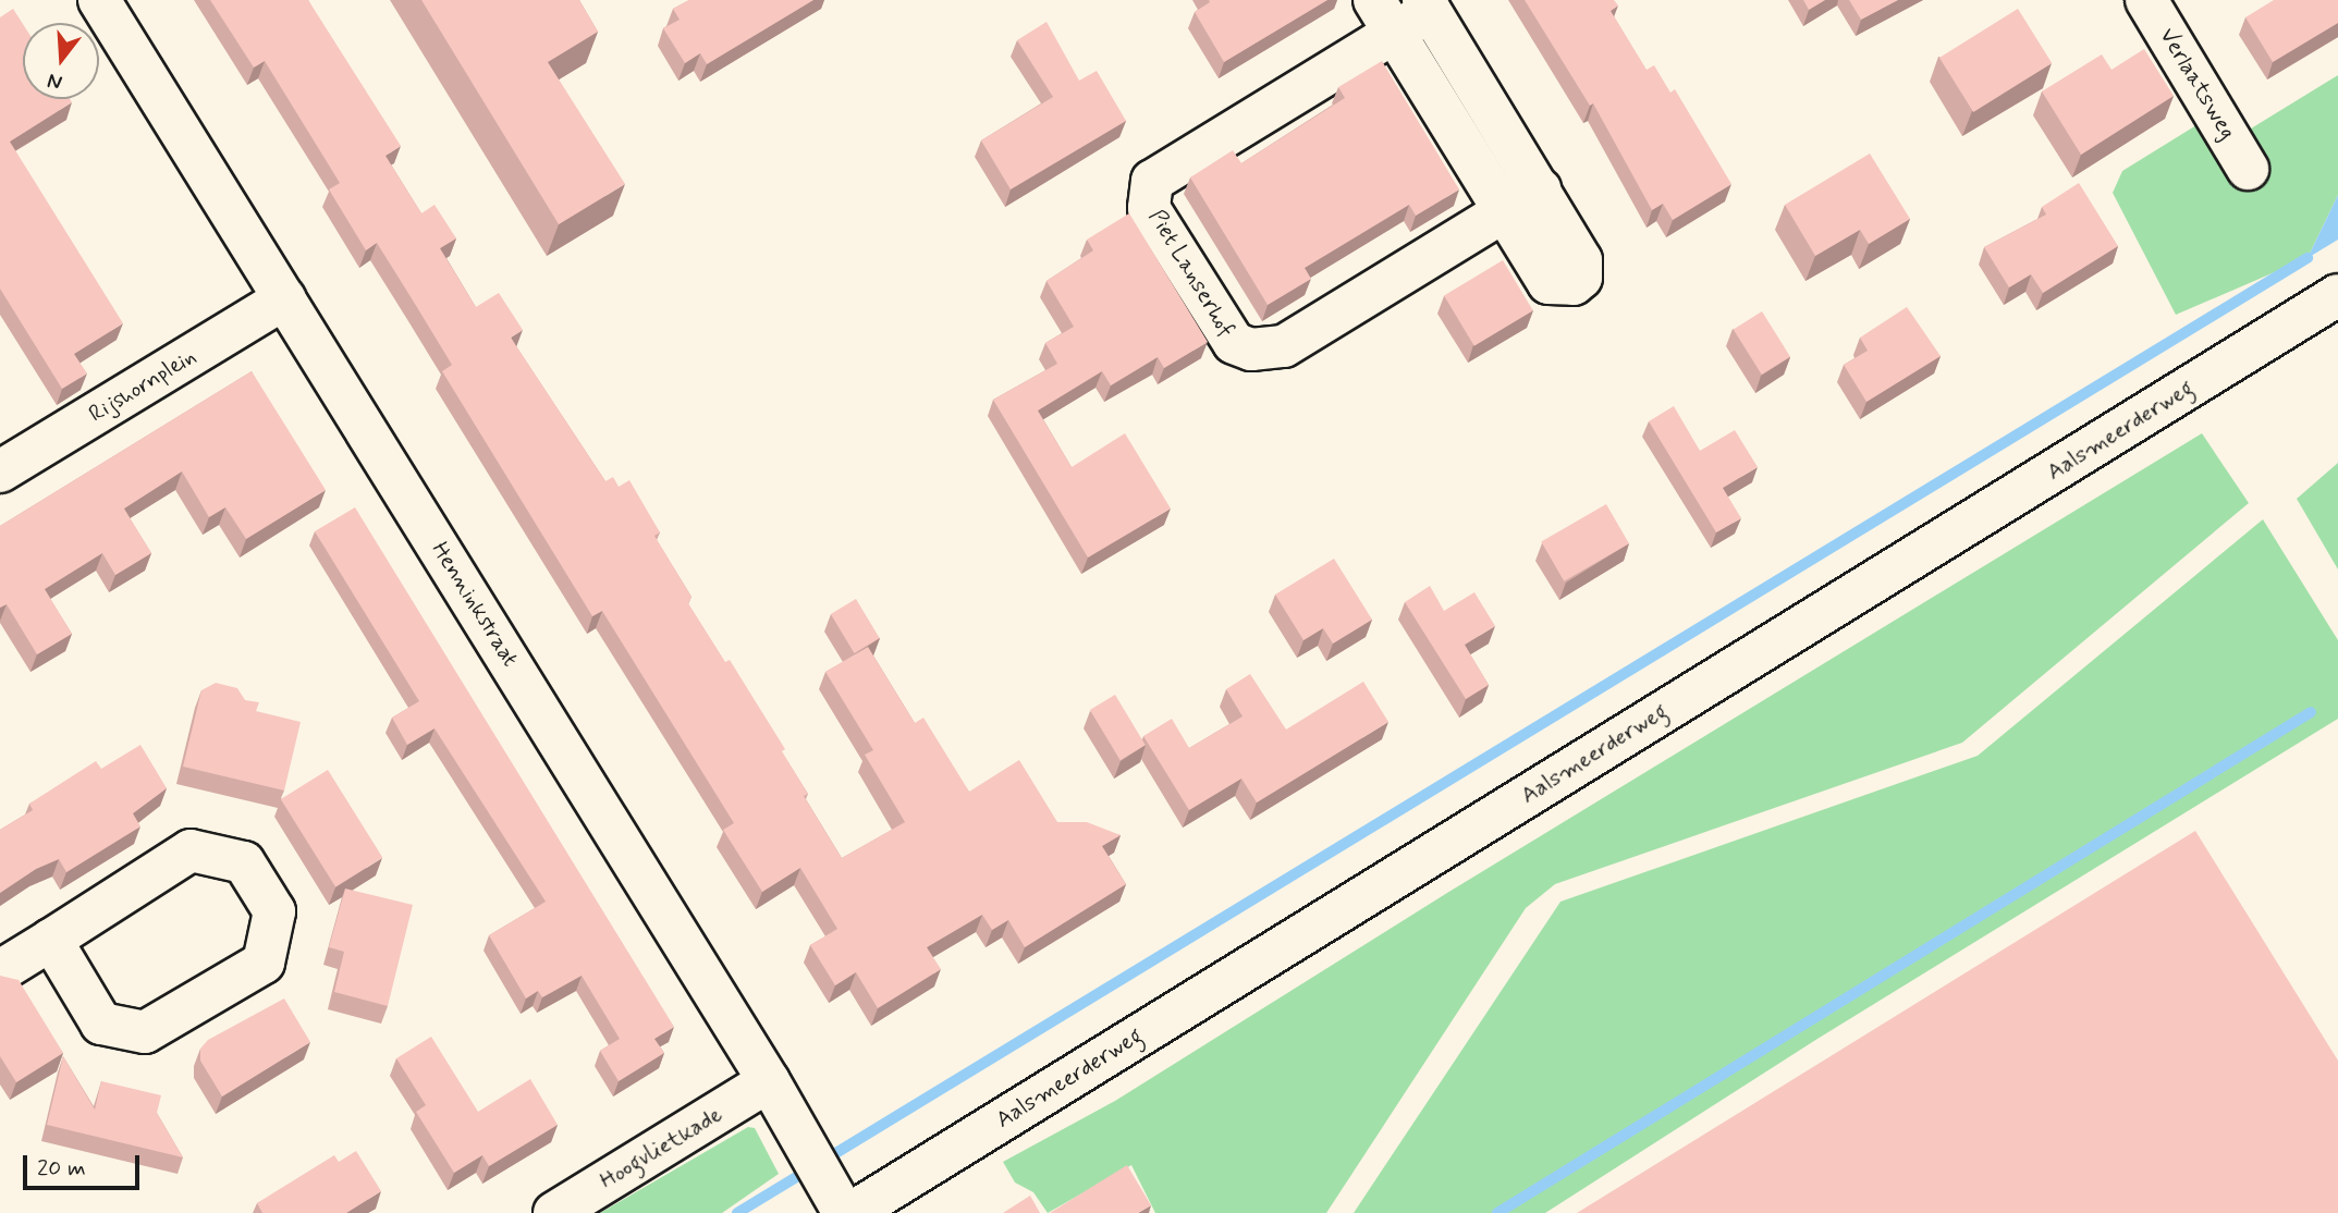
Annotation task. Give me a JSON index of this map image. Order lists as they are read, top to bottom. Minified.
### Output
{"streets":{"street":["Verlaatsweg","Piet Lanserhof","Rijshornplein","Aalsmeerderweg","Henninkstraat","Hoogvlietkade"]},"crossings":[["Rijshornplein","Henninkstraat"],["Aalsmeerderweg","Henninkstraat"],["Henninkstraat","Hoogvlietkade"]],"scale_bar":"20 m","north":"bottom"}
